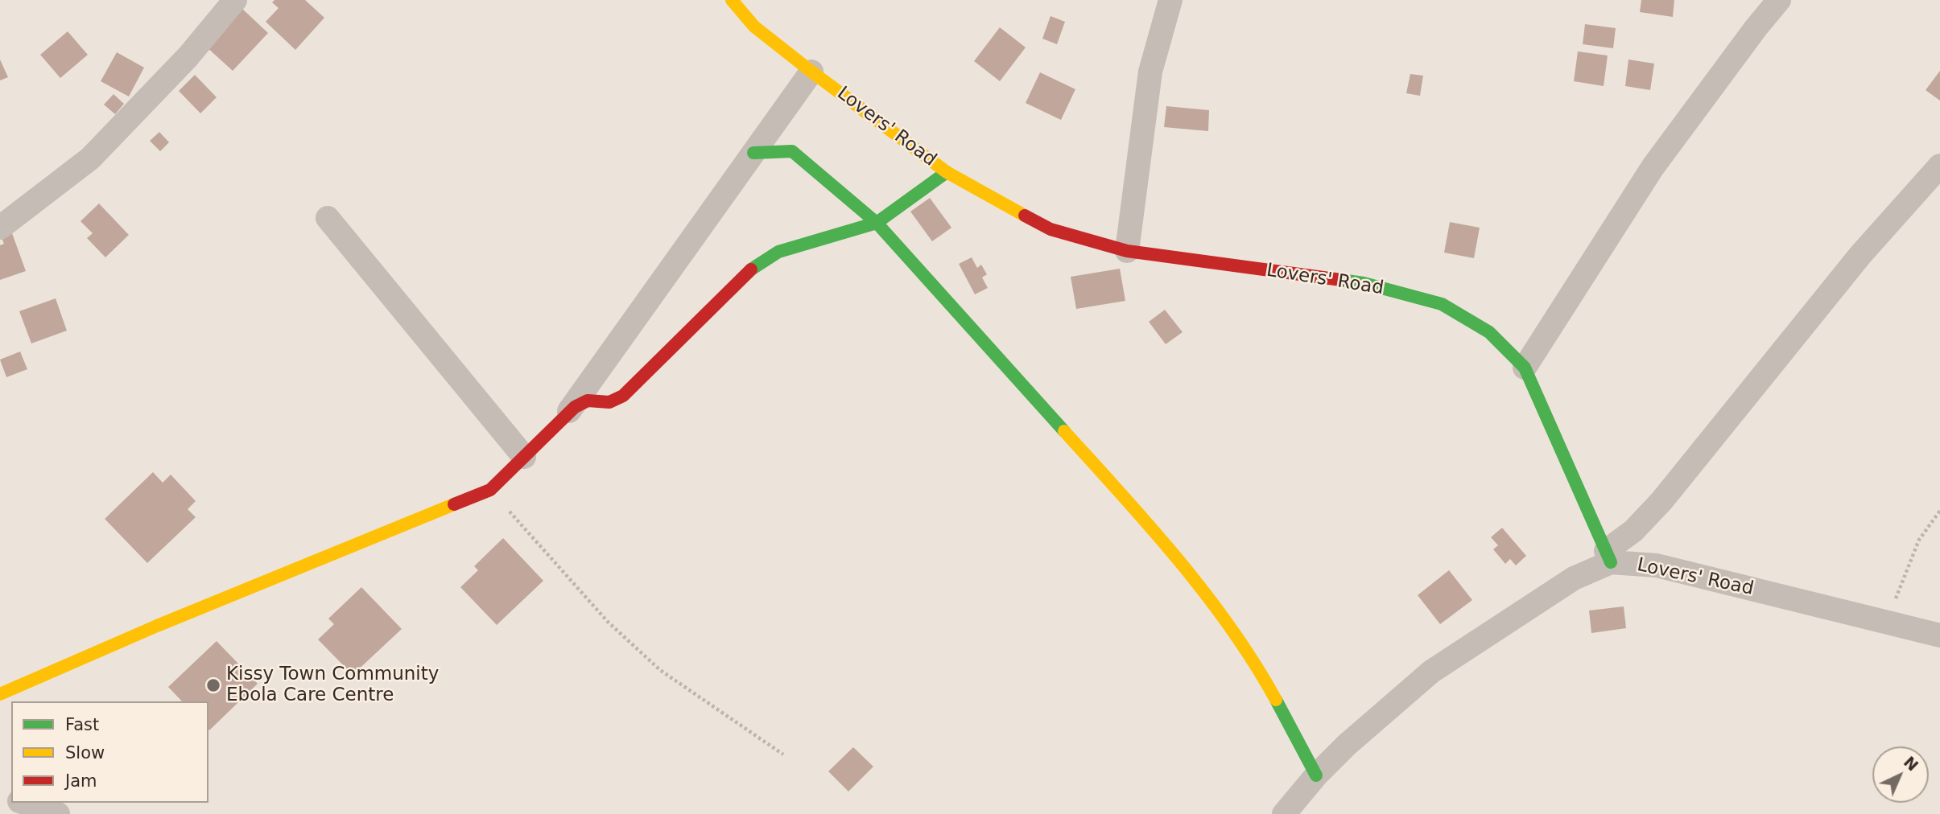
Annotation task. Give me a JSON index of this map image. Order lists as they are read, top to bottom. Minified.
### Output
{"streets":{"street":["Lovers' Road"]},"places":["Kissy Town Community Ebola Care Centre"],"legend":["Fast","Slow","Jam"],"north":"top right"}
